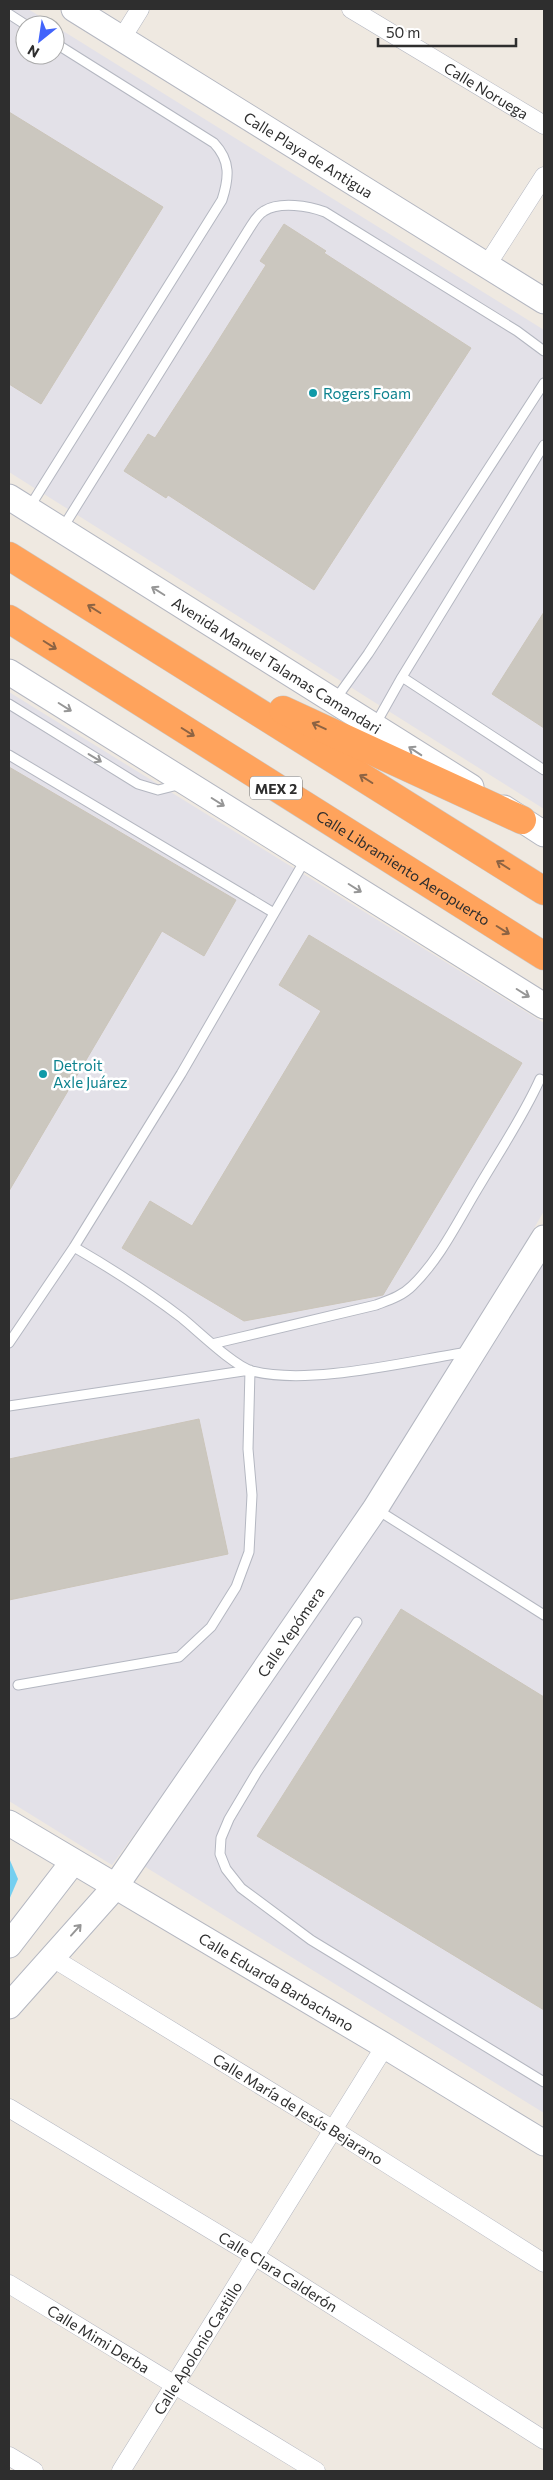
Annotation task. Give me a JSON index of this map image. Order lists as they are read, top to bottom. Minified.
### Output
{"streets":{"highway":["MEX 2","Calle Libramiento Aeropuerto"],"main road":["Calle Playa de Antigua","Avenida Manuel Talamas Camandari","Calle Yepómera","Calle Eduarda Barbachano"],"street":["Calle Noruega","Calle María de Jesús Bejarano","Calle Clara Calderón","Calle Mimi Derba","Calle Apolonio Castillo"]},"crossings":[["Calle Yepómera","Calle Eduarda Barbachano"],["Calle Yepómera","Calle María de Jesús Bejarano"],["Calle Eduarda Barbachano","Calle Apolonio Castillo"],["Calle María de Jesús Bejarano","Calle Apolonio Castillo"],["Calle Clara Calderón","Calle Apolonio Castillo"],["Calle Mimi Derba","Calle Apolonio Castillo"]],"places":["Rogers Foam","Detroit Axle Juárez"],"scale_bar":"50 m","north":"bottom left"}
